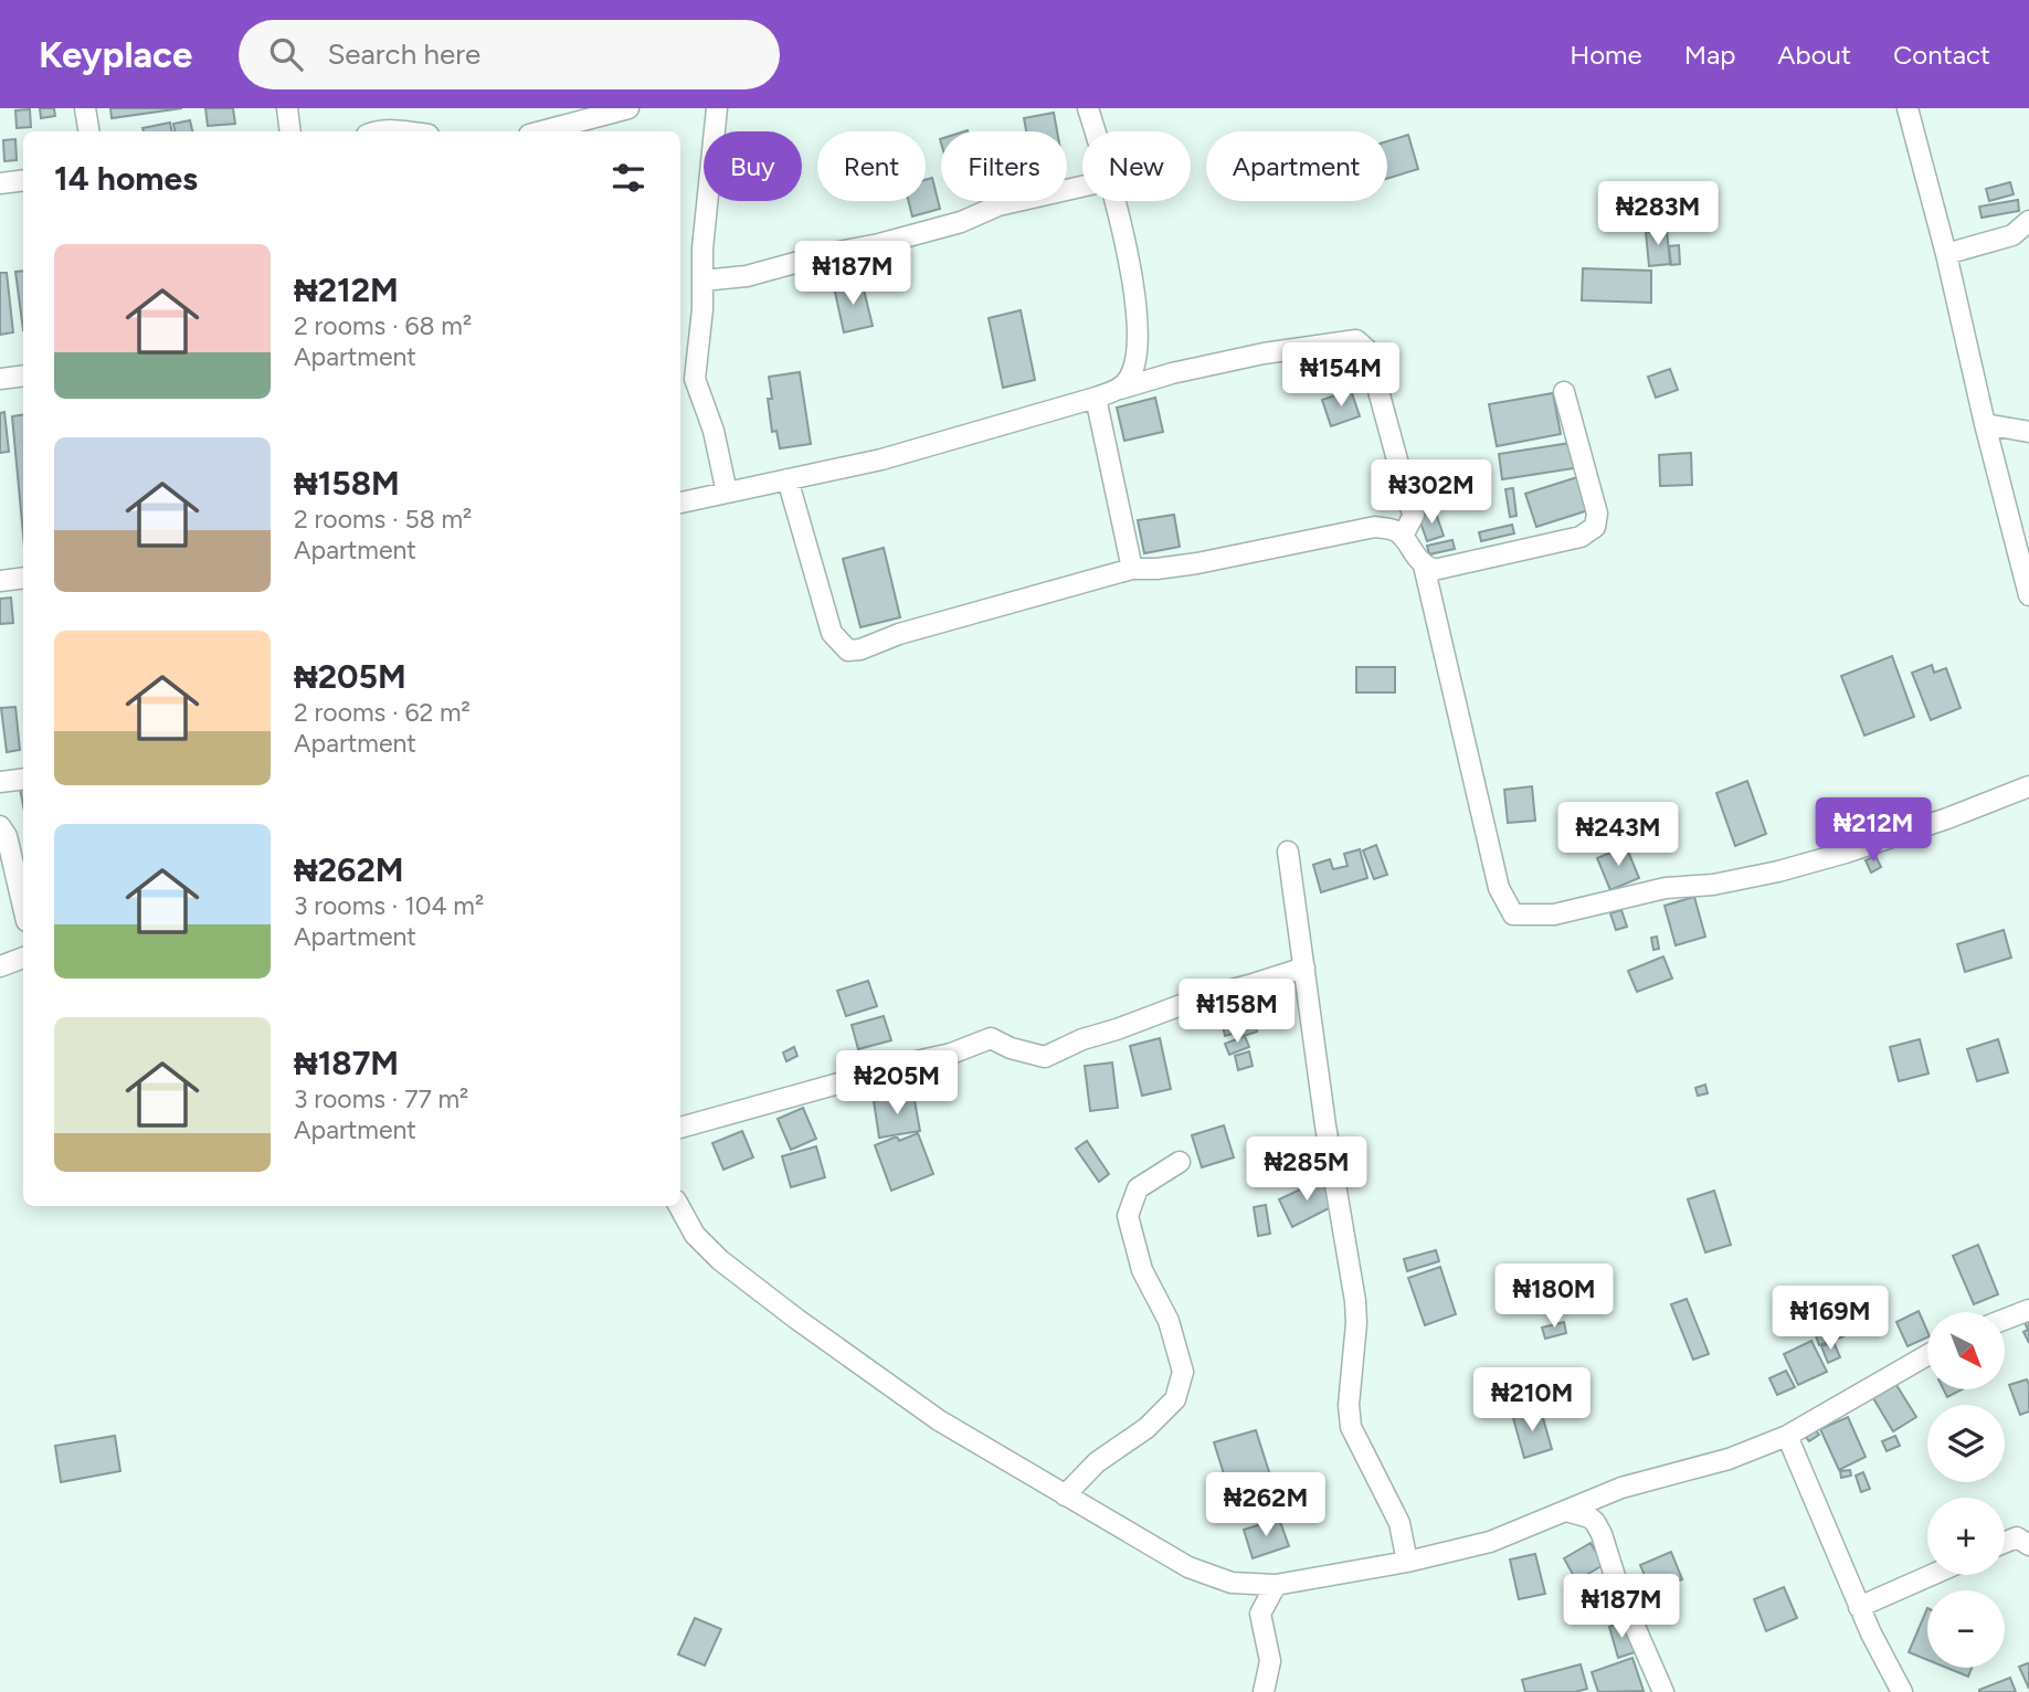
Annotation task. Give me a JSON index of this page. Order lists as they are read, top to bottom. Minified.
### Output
{"north":"bottom right","page":{"header":"Keyplace","search":"Search here","nav":["Home","Map","About","Contact"],"chip":["Buy","Rent","Filters","New","Apartment"],"heading":"14 homes","price":["₦283M","₦187M","₦154M","₦302M","₦212M","₦243M","₦158M","₦205M","₦285M","₦180M","₦169M","₦210M","₦262M","₦187M"],"list":[{"name":"₦212M","note":"2 rooms · 68 m² · Apartment"},{"name":"₦158M","note":"2 rooms · 58 m² · Apartment"},{"name":"₦205M","note":"2 rooms · 62 m² · Apartment"},{"name":"₦262M","note":"3 rooms · 104 m² · Apartment"},{"name":"₦187M","note":"3 rooms · 77 m² · Apartment"}],"map_buttons":["+","−"]}}
